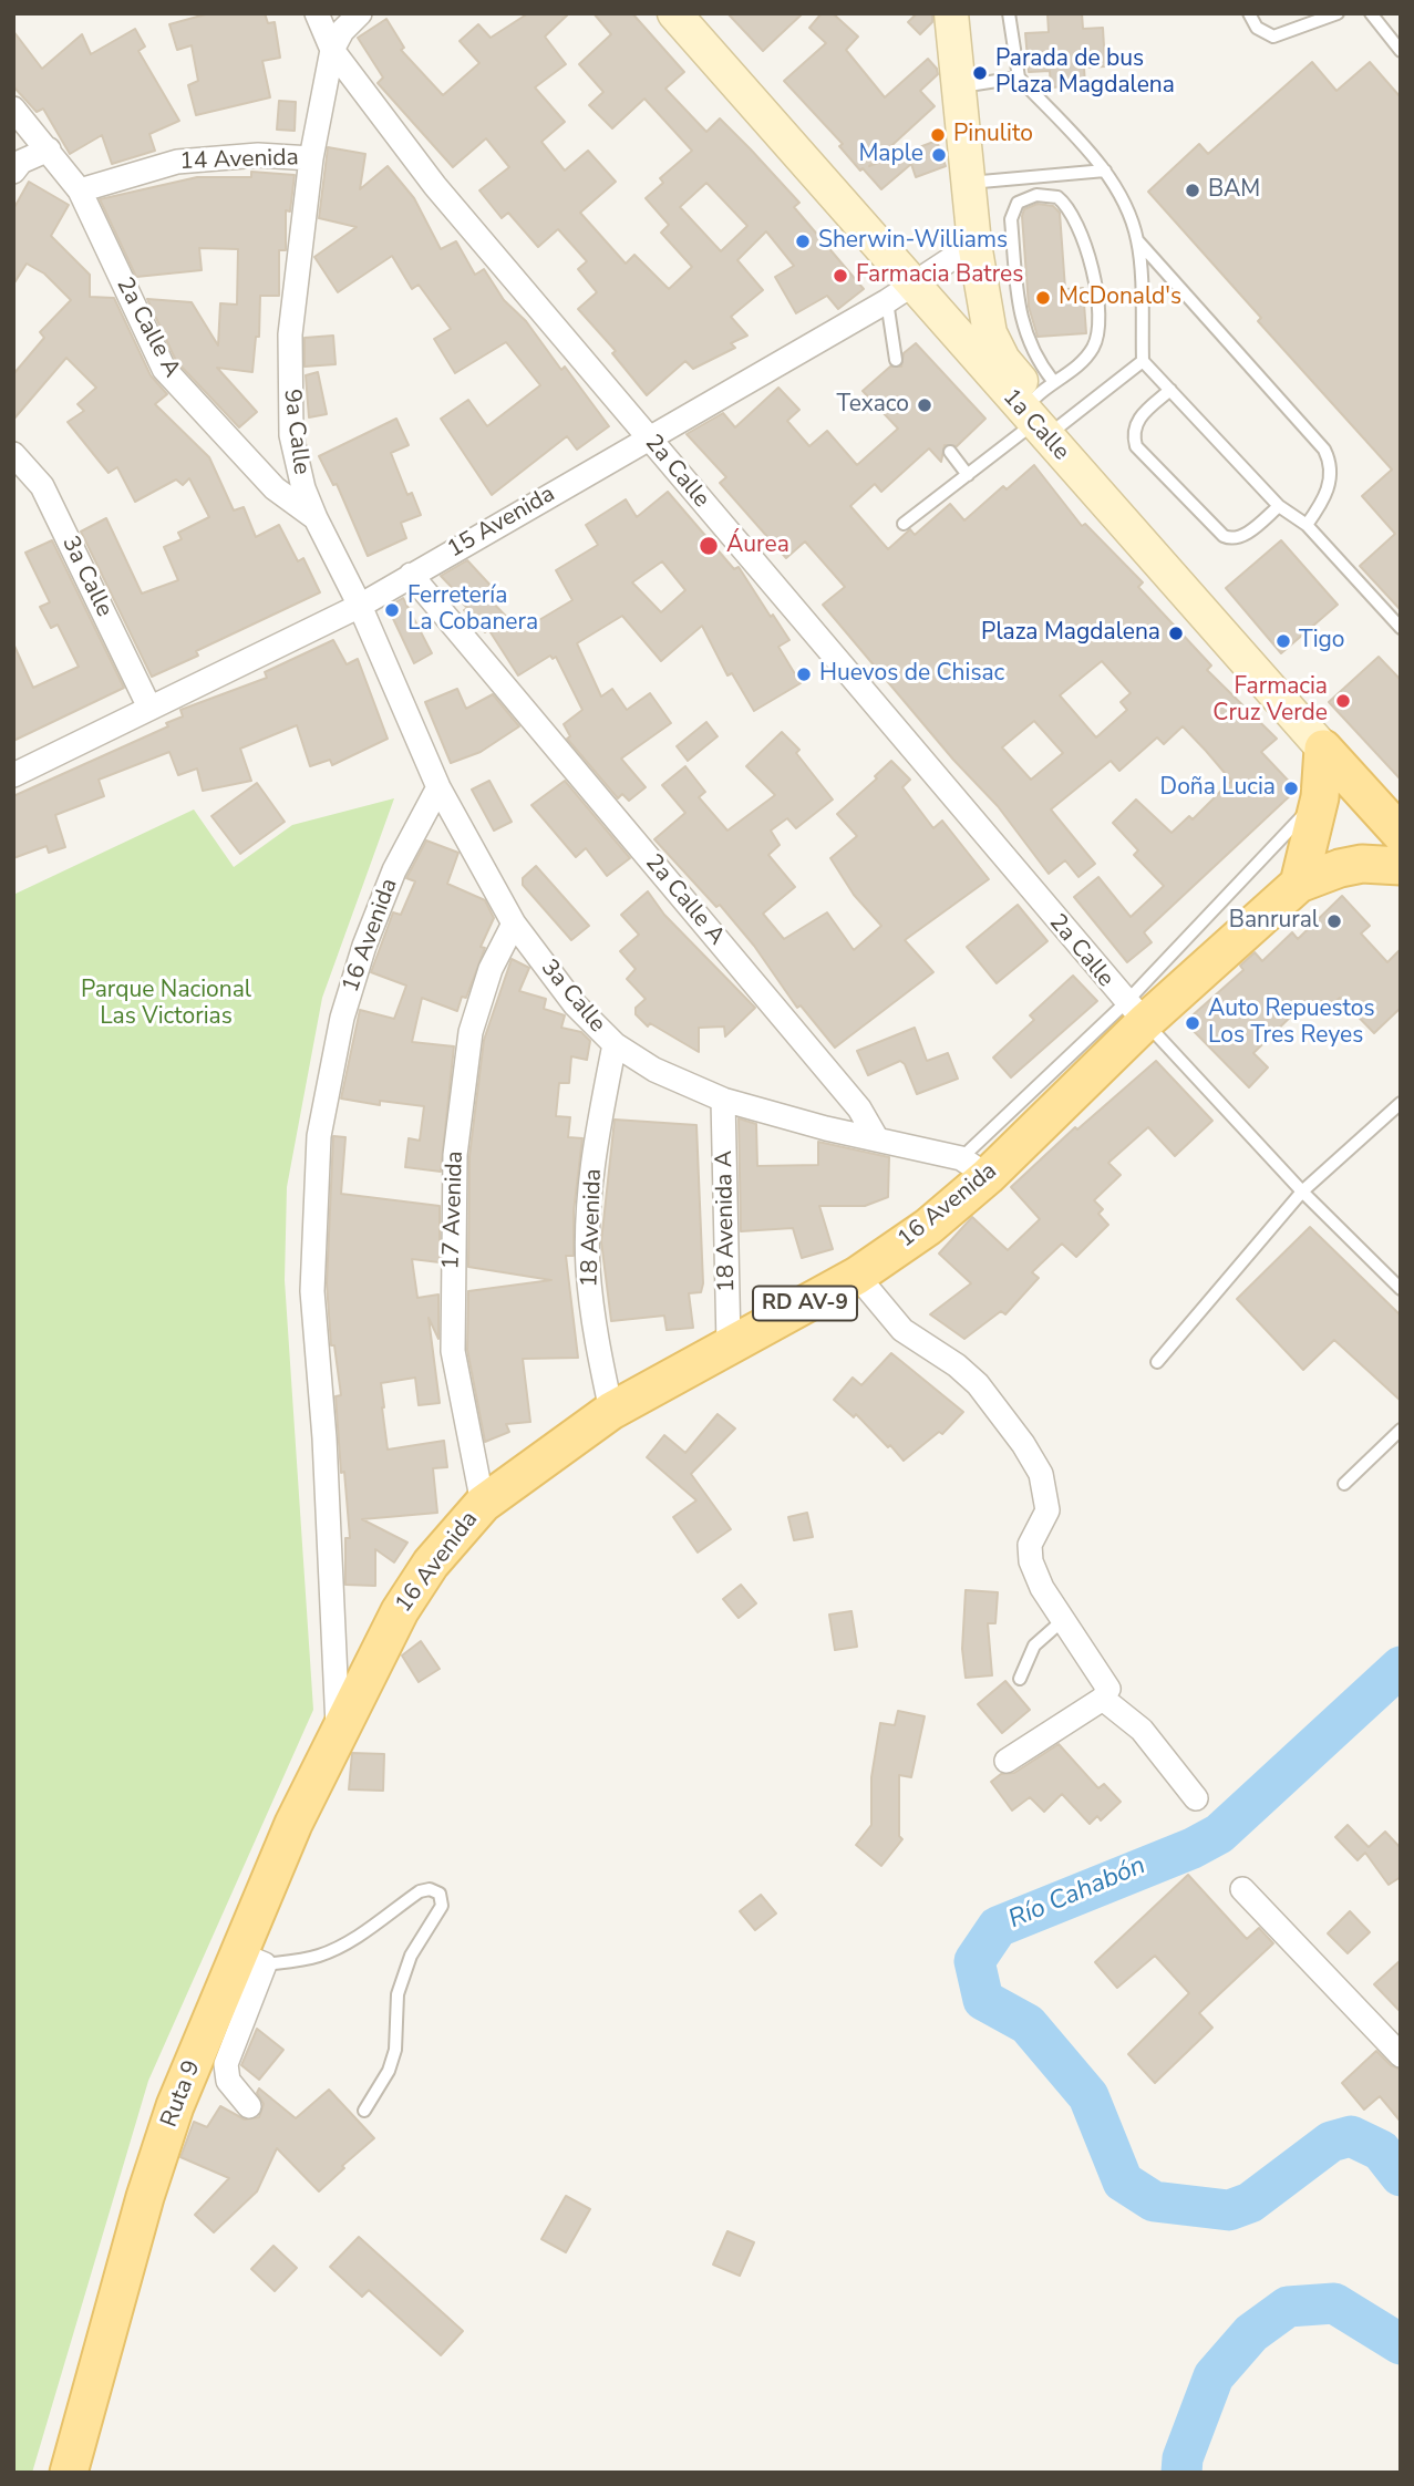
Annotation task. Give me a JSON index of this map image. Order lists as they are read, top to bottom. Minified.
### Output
{"streets":{"main road":["1a Calle","16 Avenida","RD AV-9","Ruta 9"],"street":["14 Avenida","2a Calle A","9a Calle","2a Calle","15 Avenida","3a Calle","17 Avenida","18 Avenida A","18 Avenida"]},"crossings":[["14 Avenida","2a Calle A"],["14 Avenida","9a Calle"],["2a Calle A","9a Calle"],["2a Calle A","15 Avenida"],["2a Calle A","3a Calle"],["1a Calle","15 Avenida"],["9a Calle","2a Calle"],["9a Calle","15 Avenida"],["9a Calle","3a Calle"],["9a Calle","16 Avenida"],["2a Calle","15 Avenida"],["2a Calle","16 Avenida"],["15 Avenida","3a Calle"],["3a Calle","16 Avenida"],["3a Calle","17 Avenida"],["3a Calle","18 Avenida A"],["3a Calle","18 Avenida"],["16 Avenida","17 Avenida"],["16 Avenida","18 Avenida A"],["16 Avenida","18 Avenida"],["16 Avenida","Ruta 9"]],"water":["Río Cahabón"],"parks":["Parque Nacional Las Victorias"],"places":["Parada de bus Plaza Magdalena","Pinulito","Maple","BAM","Sherwin-Williams","Farmacia Batres","McDonald's","Texaco","Áurea","Ferretería La Cobanera","Plaza Magdalena","Tigo","Huevos de Chisac","Farmacia Cruz Verde","Doña Lucia","Banrural","Auto Repuestos Los Tres Reyes"]}
